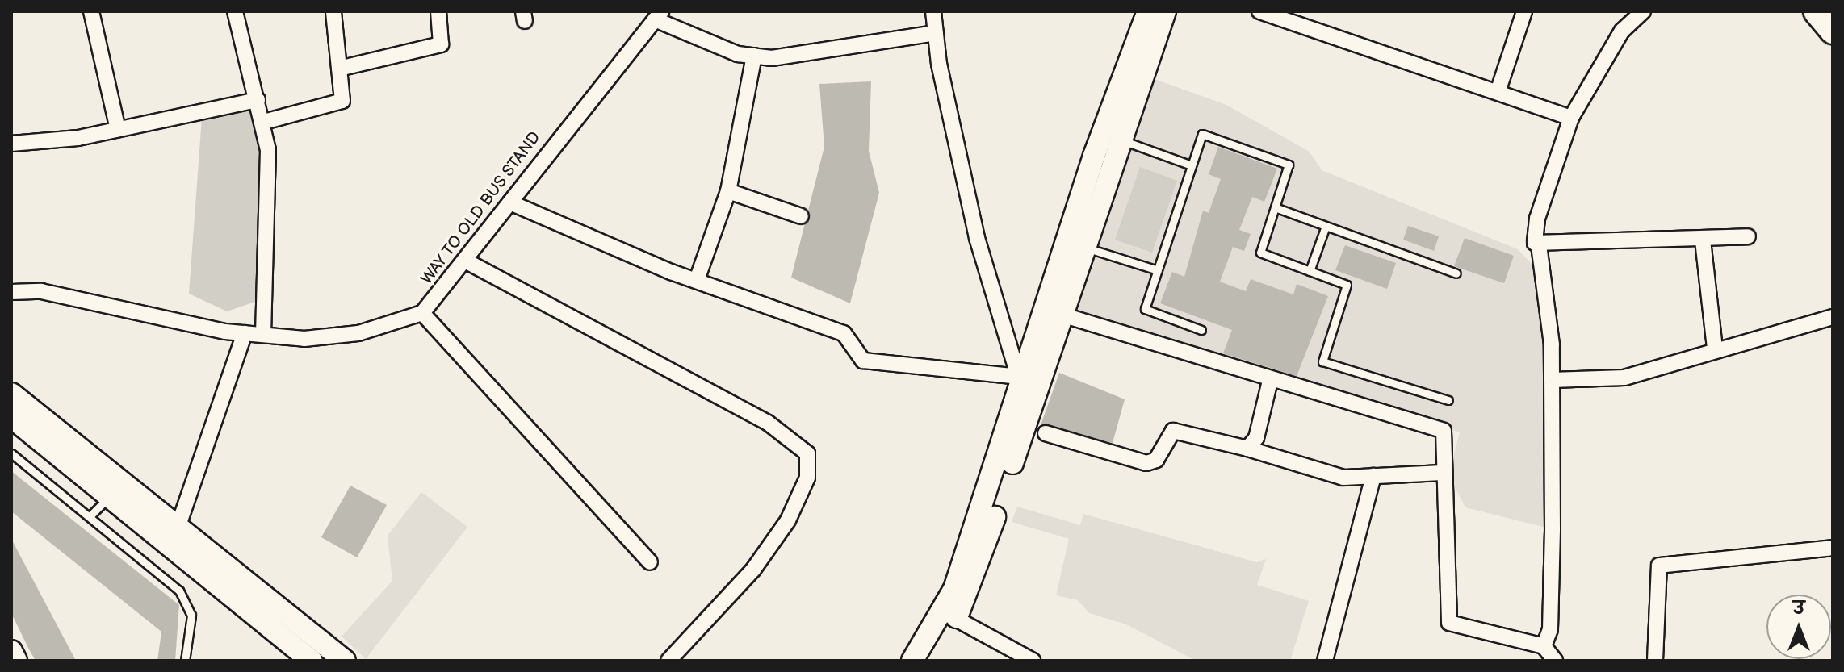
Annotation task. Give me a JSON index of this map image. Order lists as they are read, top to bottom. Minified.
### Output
{"streets":{"street":["WAY TO OLD BUS STAND"]},"north":"top"}
